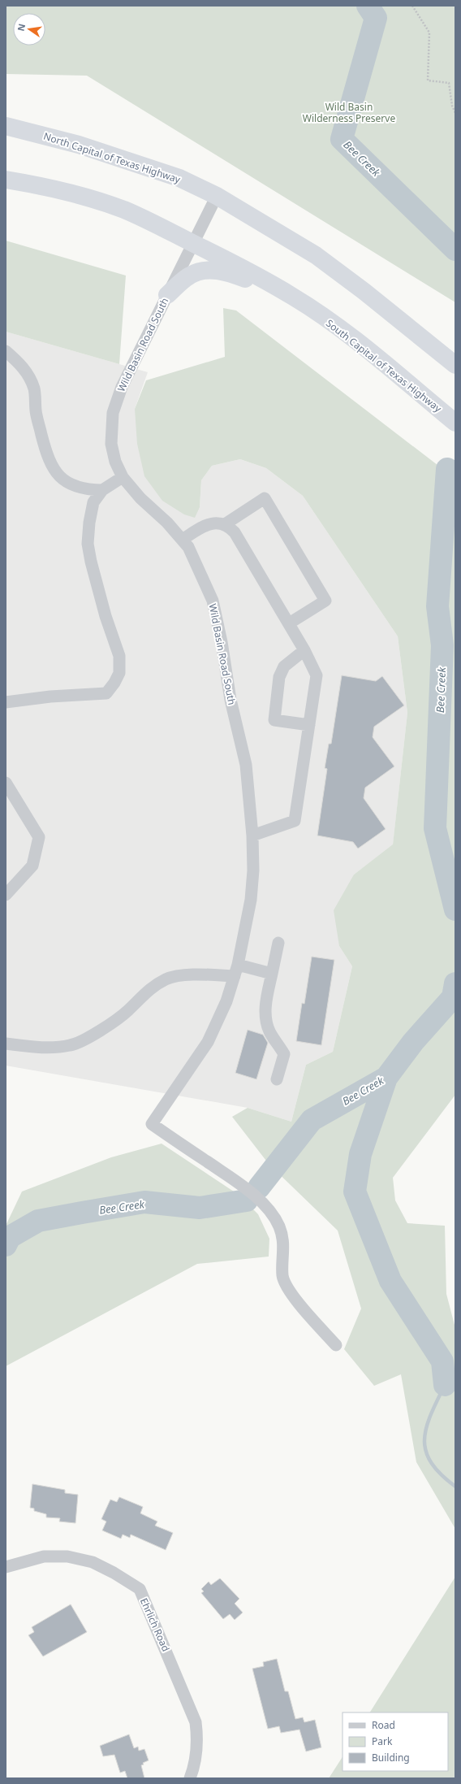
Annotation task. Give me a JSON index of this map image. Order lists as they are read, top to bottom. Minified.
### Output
{"streets":{"highway":["North Capital of Texas Highway","South Capital of Texas Highway"],"street":["Wild Basin Road South","Ehrlich Road"]},"crossings":[["North Capital of Texas Highway","Wild Basin Road South"],["Wild Basin Road South","South Capital of Texas Highway"]],"water":["Bee Creek"],"parks":["Wild Basin Wilderness Preserve"],"legend":["Road","Park","Building"],"north":"left"}
